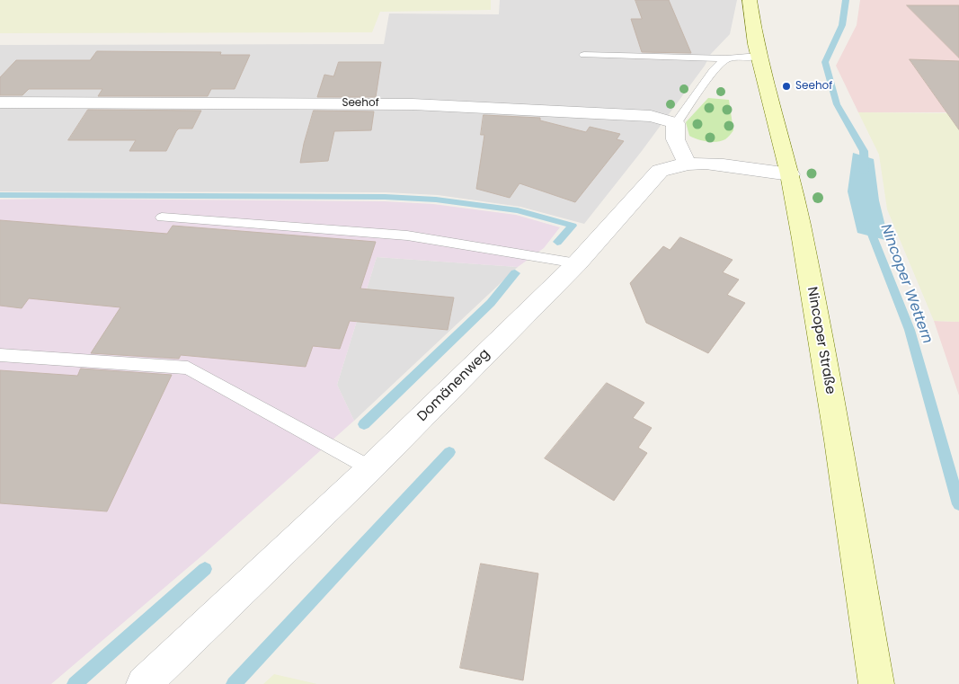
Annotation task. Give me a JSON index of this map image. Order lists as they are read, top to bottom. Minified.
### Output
{"streets":{"main road":["Nincoper Straße"],"street":["Seehof","Domänenweg"]},"crossings":[["Nincoper Straße","Domänenweg"]],"water":["Nincoper Wettern"],"places":["Seehof"]}
